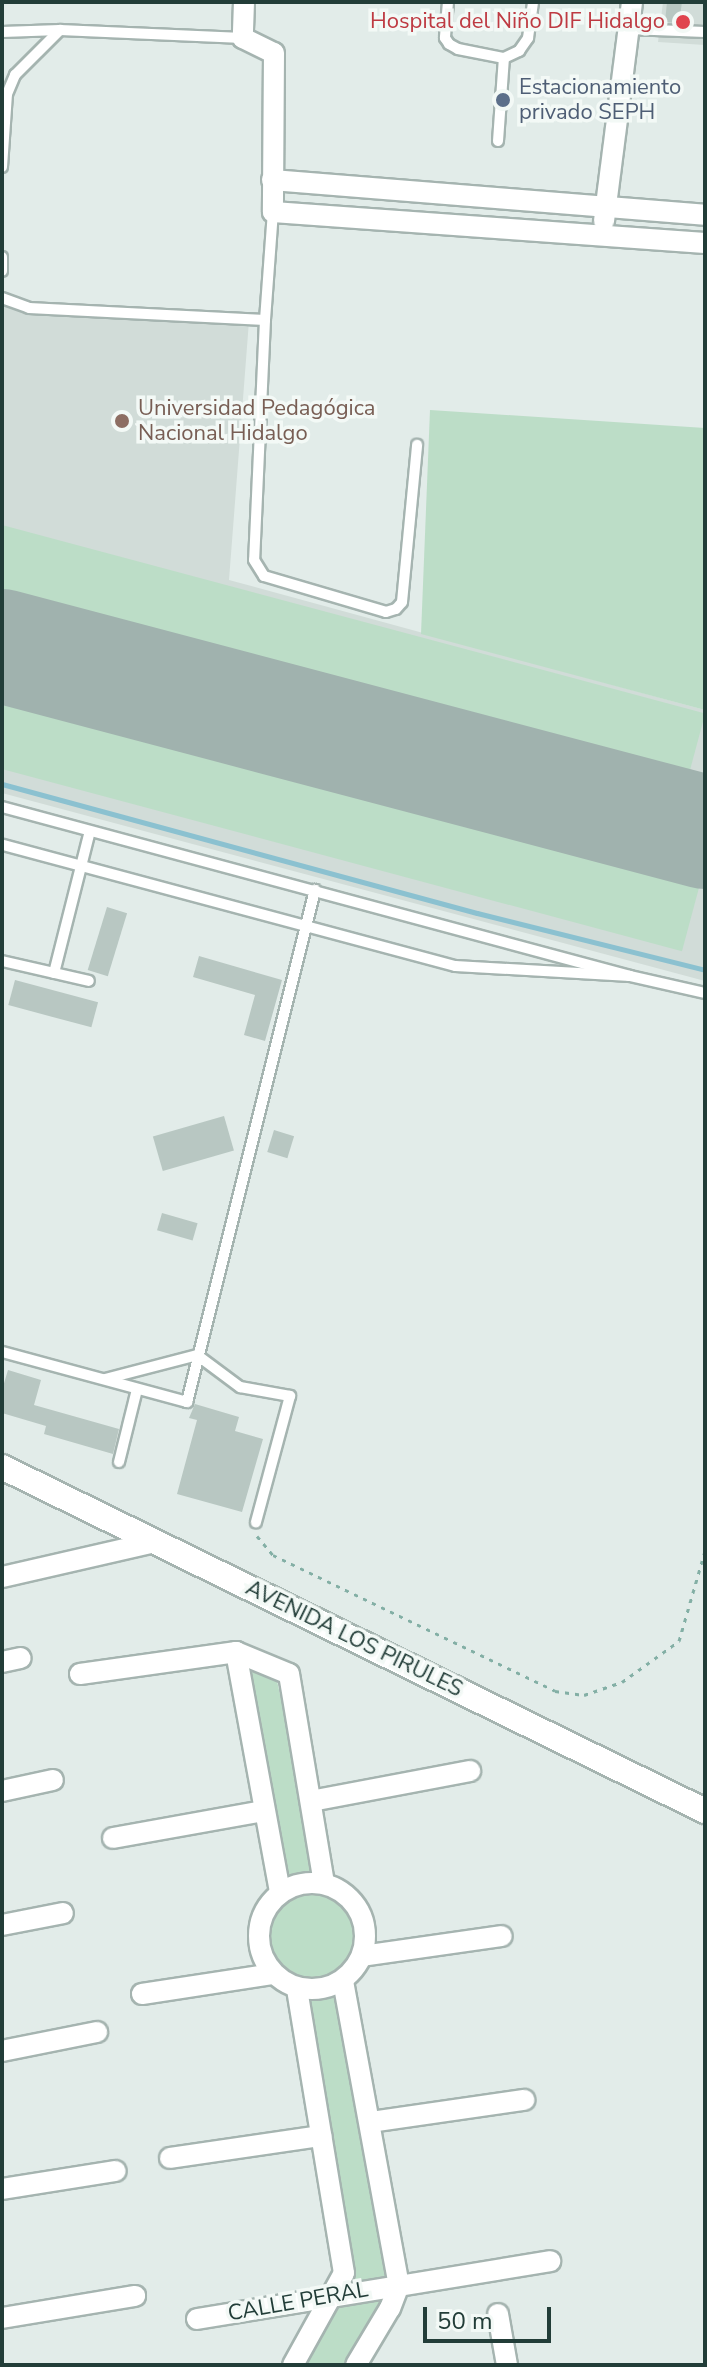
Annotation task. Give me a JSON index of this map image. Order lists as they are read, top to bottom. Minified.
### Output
{"streets":{"street":["AVENIDA LOS PIRULES","CALLE PERAL"]},"places":["Hospital del Niño DIF Hidalgo","Estacionamiento privado SEPH","Universidad Pedagógica Nacional Hidalgo"],"scale_bar":"50 m"}
